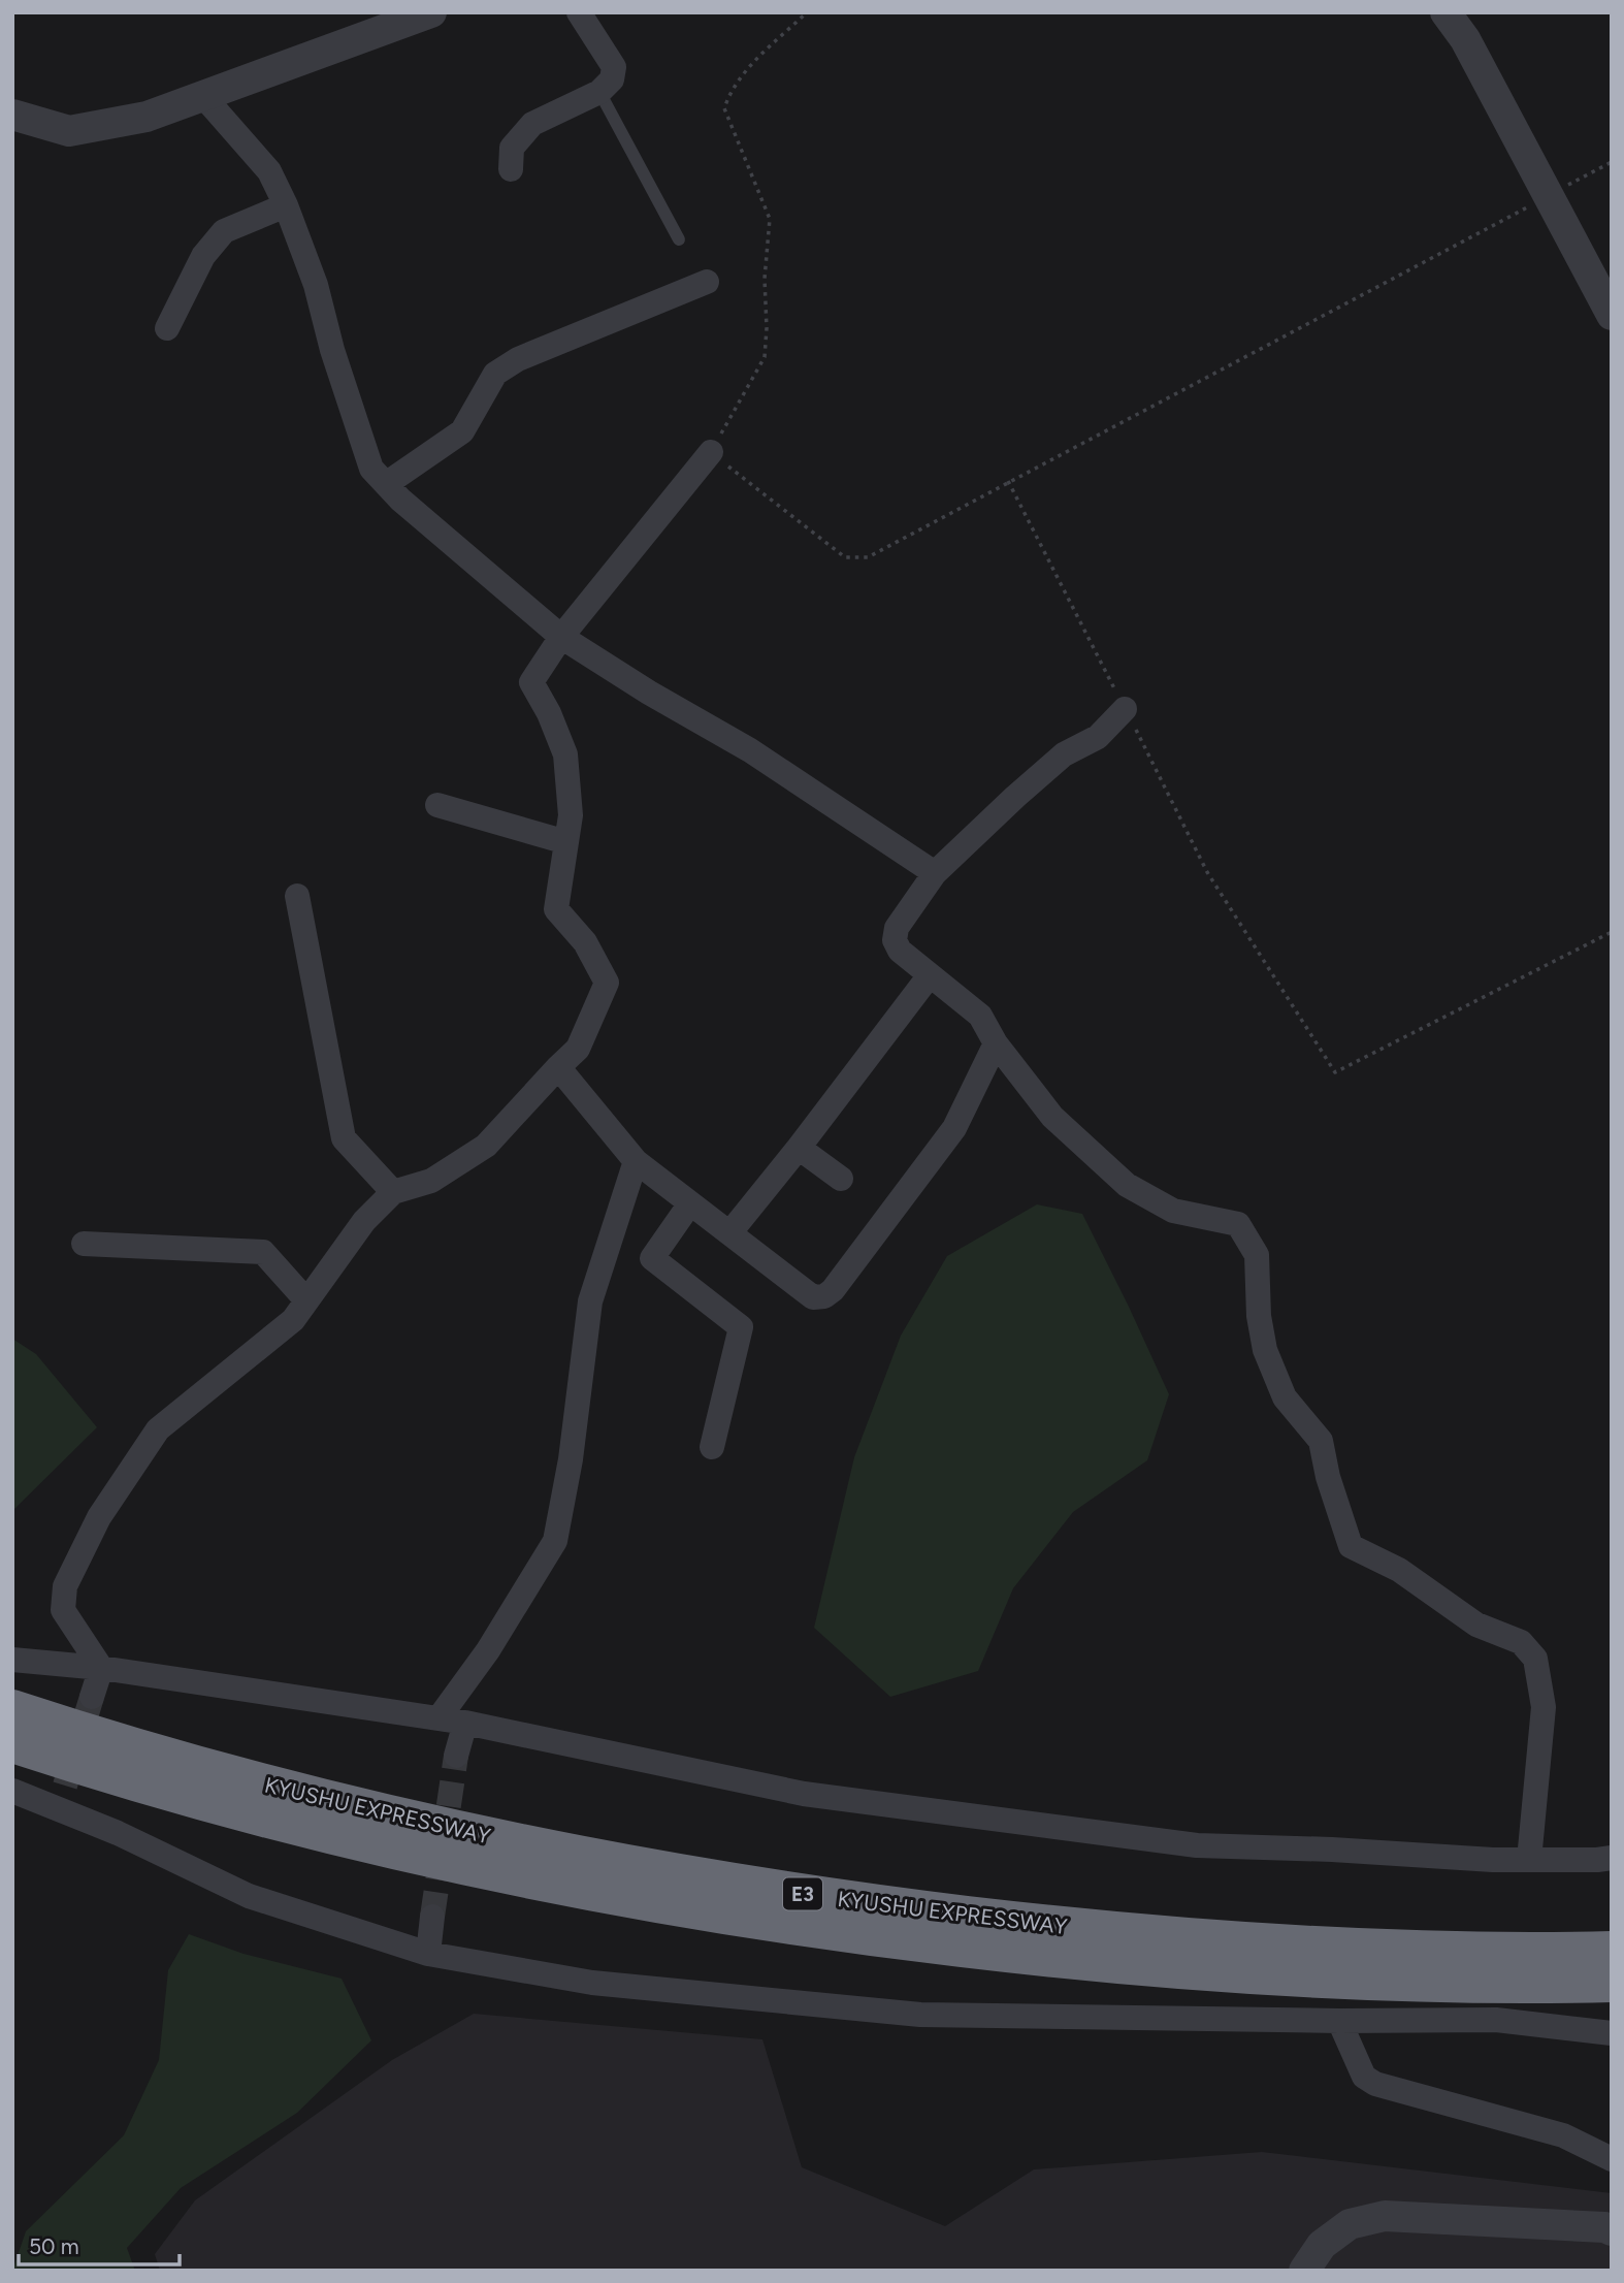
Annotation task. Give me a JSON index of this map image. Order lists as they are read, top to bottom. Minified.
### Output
{"streets":{"highway":["KYUSHU EXPRESSWAY","E3"]},"scale_bar":"50 m"}
